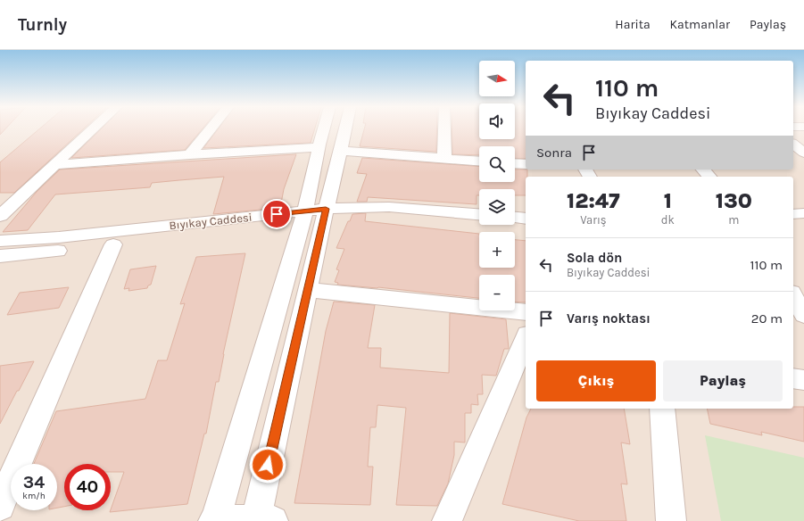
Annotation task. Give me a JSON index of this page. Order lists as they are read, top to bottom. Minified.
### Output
{"streets":{"street":["Bıyıkay Caddesi"]},"north":"right","page":{"header":"Turnly","nav":["Harita","Katmanlar","Paylaş"],"map_buttons":["+","−"],"turn":["110 m","Bıyıkay Caddesi"],"then":"Sonra","eta":["12:47","Varış","1","dk","130","m"],"list":[{"name":"Sola dön","note":"Bıyıkay Caddesi","value":"110 m"},{"name":"Varış noktası","value":"20 m"}],"buttons":["Çıkış","Paylaş"],"speed":"34 km/h","limit":"40"}}
